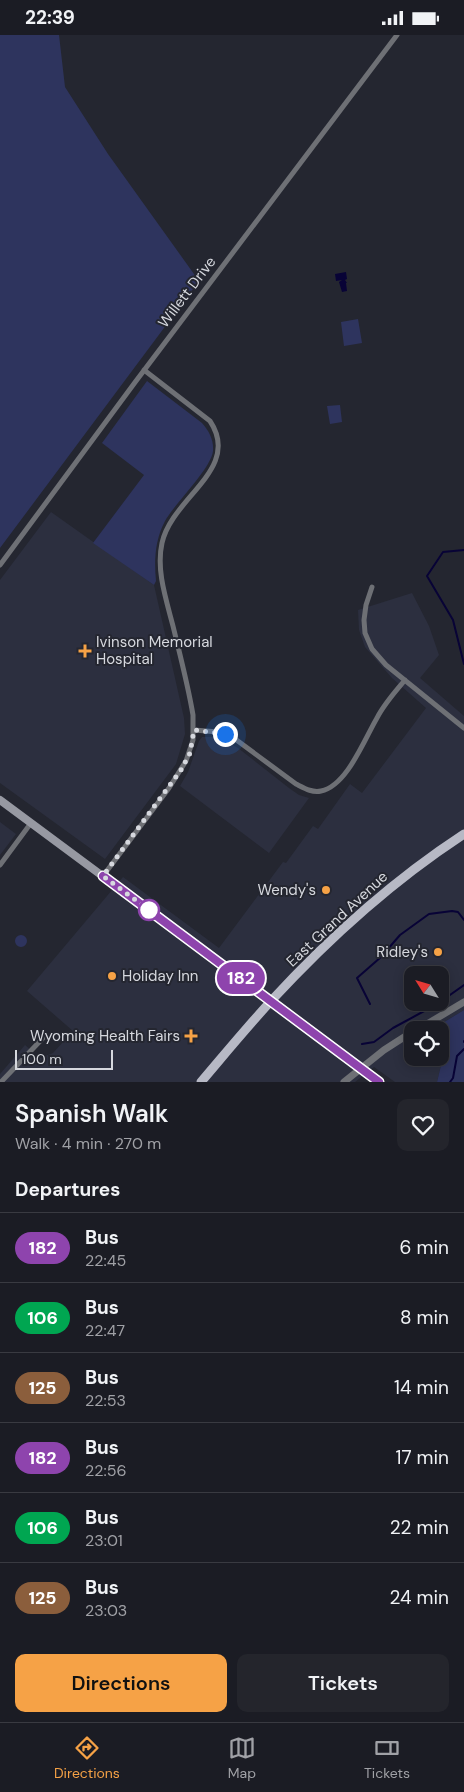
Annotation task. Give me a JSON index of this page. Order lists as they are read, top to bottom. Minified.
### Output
{"streets":{"main road":["East Grand Avenue"],"street":["Willett Drive"]},"places":{"health":["Ivinson Memorial Hospital","Wyoming Health Fairs"],"other":["Wendy's","Ridley's","Holiday Inn"]},"lines":["bus line 182"],"scale_bar":"100 m","north":"top left","page":{"status":"22:39","on_map":"182","scale":"100 m","heading":[["Spanish Walk","Walk · 4 min · 270 m"],"Departures"],"list":[{"mark":"182","name":"Bus","note":"22:45","value":"6 min"},{"mark":"106","name":"Bus","note":"22:47","value":"8 min"},{"mark":"125","name":"Bus","note":"22:53","value":"14 min"},{"mark":"182","name":"Bus","note":"22:56","value":"17 min"},{"mark":"106","name":"Bus","note":"23:01","value":"22 min"},{"mark":"125","name":"Bus","note":"23:03","value":"24 min"}],"buttons":["Directions","Tickets"],"tabs":["Directions","Map","Tickets"]}}
